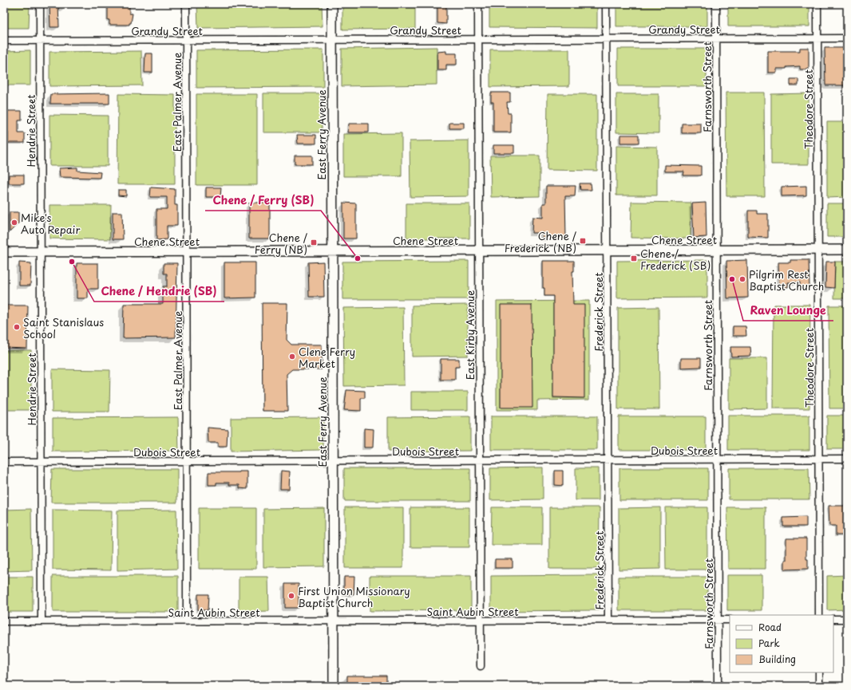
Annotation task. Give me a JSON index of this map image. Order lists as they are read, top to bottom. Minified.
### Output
{"streets":{"street":["Grandy Street","Farnsworth Street","East Palmer Avenue","Theodore Street","Hendrie Street","East Ferry Avenue","Chene Street","Frederick Street","East Kirby Avenue","Dubois Street","Saint Aubin Street"]},"crossings":[["Grandy Street","Farnsworth Street"],["Grandy Street","East Palmer Avenue"],["Grandy Street","Theodore Street"],["Grandy Street","Hendrie Street"],["Grandy Street","East Ferry Avenue"],["Grandy Street","Frederick Street"],["Grandy Street","East Kirby Avenue"],["Farnsworth Street","Chene Street"],["Farnsworth Street","Dubois Street"],["Farnsworth Street","Saint Aubin Street"],["East Palmer Avenue","Chene Street"],["East Palmer Avenue","Dubois Street"],["East Palmer Avenue","Saint Aubin Street"],["Theodore Street","Chene Street"],["Theodore Street","Dubois Street"],["Hendrie Street","Chene Street"],["Hendrie Street","Dubois Street"],["Hendrie Street","Saint Aubin Street"],["East Ferry Avenue","Chene Street"],["East Ferry Avenue","Dubois Street"],["East Ferry Avenue","Saint Aubin Street"],["Chene Street","Frederick Street"],["Chene Street","East Kirby Avenue"],["Frederick Street","Dubois Street"],["Frederick Street","Saint Aubin Street"],["East Kirby Avenue","Dubois Street"],["East Kirby Avenue","Saint Aubin Street"]],"places":{"other":["Mike's Auto Repair","Chene / Ferry (SB)","Chene / Hendrie (SB)","Raven Lounge","Pilgrim Rest Baptist Church","Saint Stanislaus School","Clene Ferry Market","First Union Missionary Baptist Church"],"transit":["Chene / Frederick (NB)","Chene / Ferry (NB)","Chene / Frederick (SB)"]},"legend":["Road","Park","Building"]}
